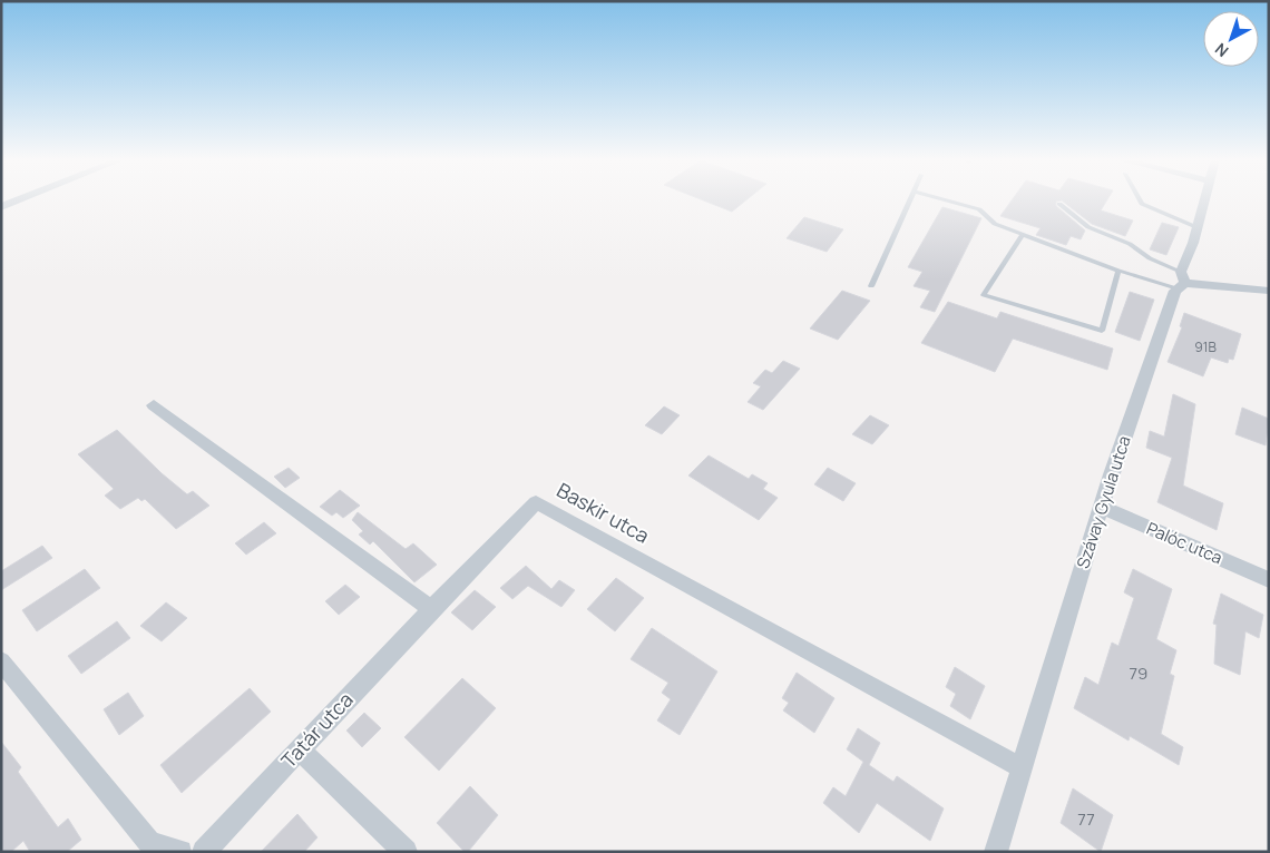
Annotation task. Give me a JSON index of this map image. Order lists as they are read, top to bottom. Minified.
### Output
{"streets":{"street":["Szávay Gyula utca","Baskir utca","Palóc utca","Tatár utca"]},"crossings":[["Szávay Gyula utca","Baskir utca"],["Szávay Gyula utca","Palóc utca"],["Baskir utca","Tatár utca"]],"house_numbers":["91B","79","77"],"north":"bottom left"}
